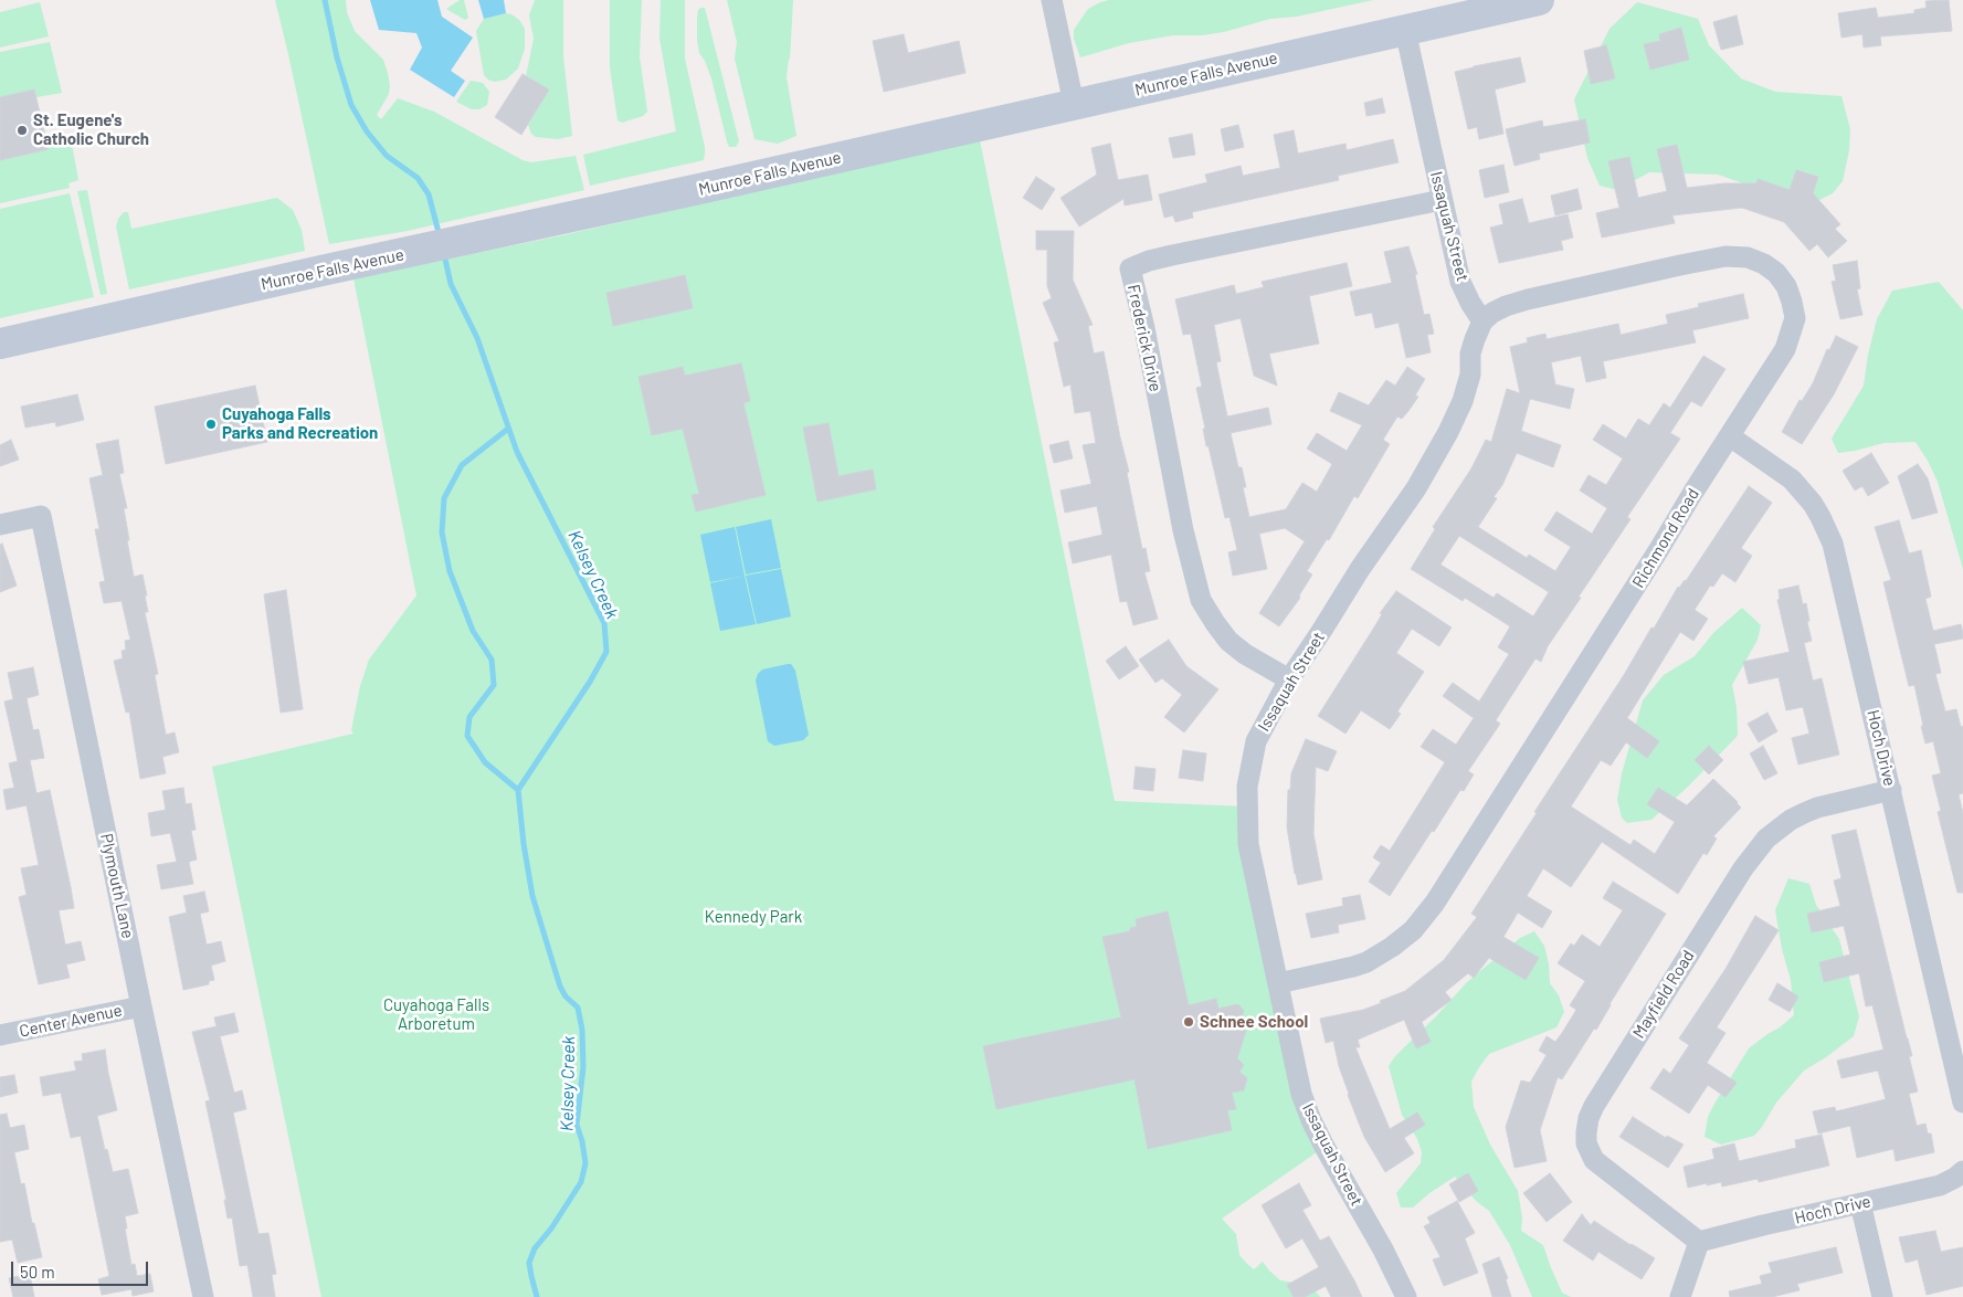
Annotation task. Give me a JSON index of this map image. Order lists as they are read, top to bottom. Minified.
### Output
{"streets":{"street":["Munroe Falls Avenue","Issaquah Street","Frederick Drive","Richmond Road","Hoch Drive","Plymouth Lane","Mayfield Road","Center Avenue"]},"crossings":[["Munroe Falls Avenue","Issaquah Street"],["Issaquah Street","Frederick Drive"],["Issaquah Street","Richmond Road"],["Richmond Road","Hoch Drive"],["Hoch Drive","Mayfield Road"],["Plymouth Lane","Center Avenue"]],"water":["Kelsey Creek"],"parks":["Kennedy Park","Cuyahoga Falls Arboretum"],"places":["St. Eugene's Catholic Church","Cuyahoga Falls Parks and Recreation","Schnee School"],"scale_bar":"50 m"}
